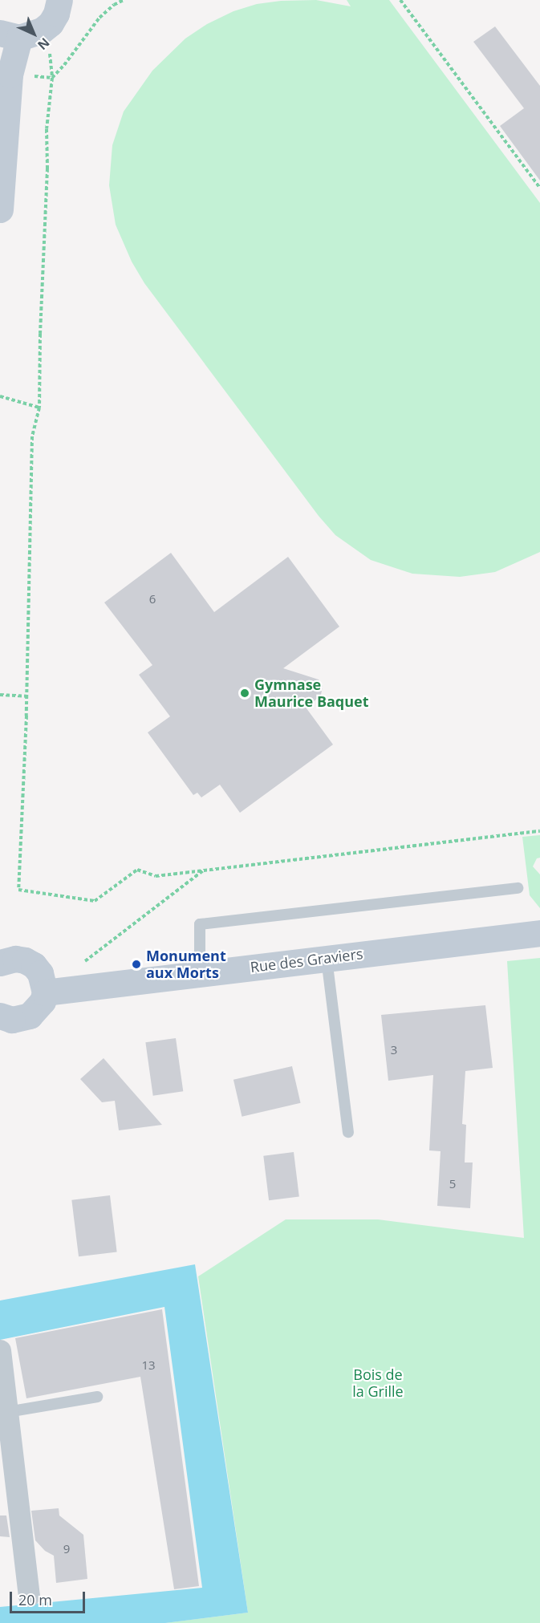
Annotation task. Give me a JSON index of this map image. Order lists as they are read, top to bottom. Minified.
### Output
{"streets":{"street":["Rue des Graviers"]},"parks":["Bois de la Grille"],"places":["Gymnase Maurice Baquet","Monument aux Morts"],"house_numbers":["6","3","5","13","9"],"scale_bar":"20 m","north":"bottom right"}
